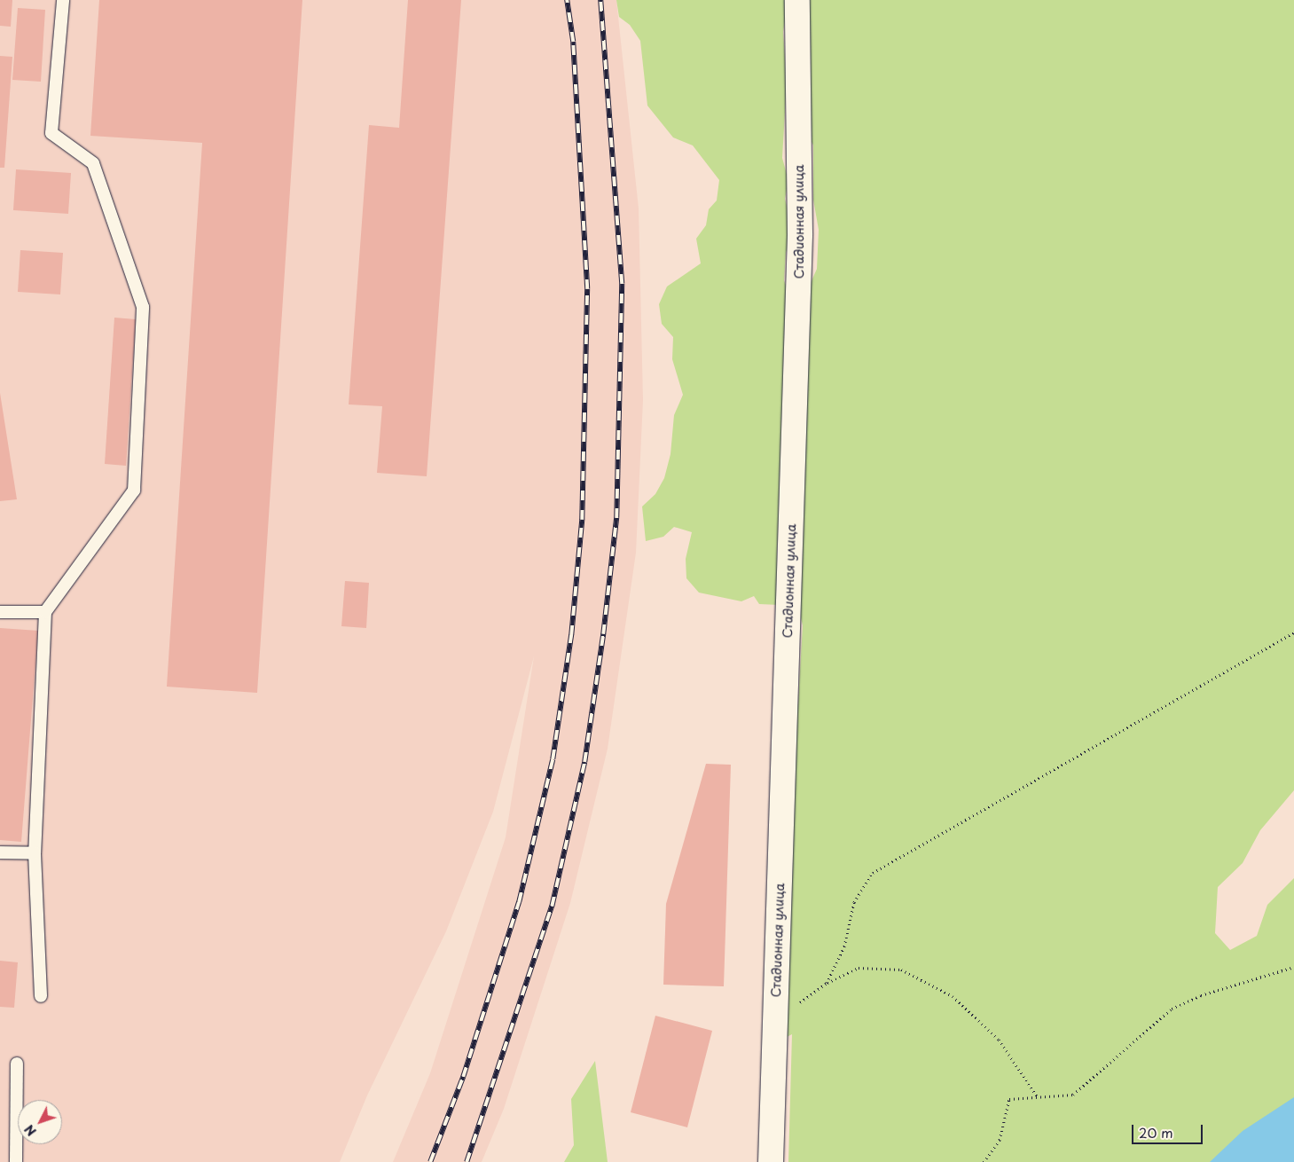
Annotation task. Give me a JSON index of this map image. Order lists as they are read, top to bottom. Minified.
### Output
{"streets":{"street":["Стадионная улица"]},"scale_bar":"20 m","north":"bottom left"}
